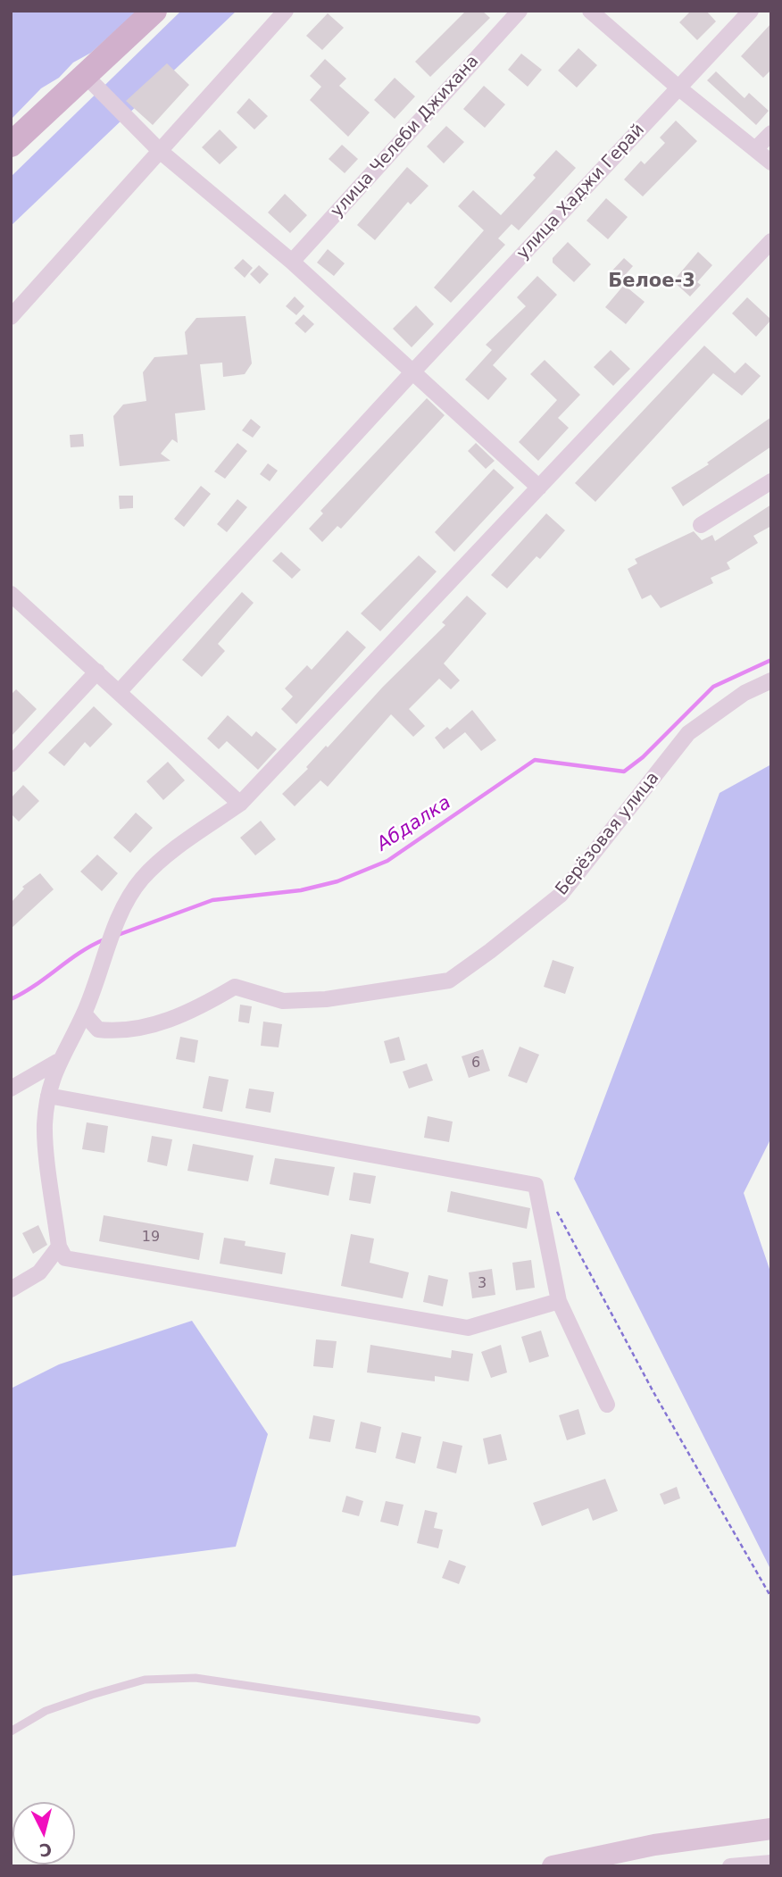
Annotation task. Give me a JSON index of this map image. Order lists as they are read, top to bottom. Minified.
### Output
{"streets":{"street":["улица Челеби Джихана","улица Хаджи Герай","Берёзовая улица"]},"districts":["Белое-3"],"water":["Абдалка"],"house_numbers":["6","19","3"],"north":"bottom"}
